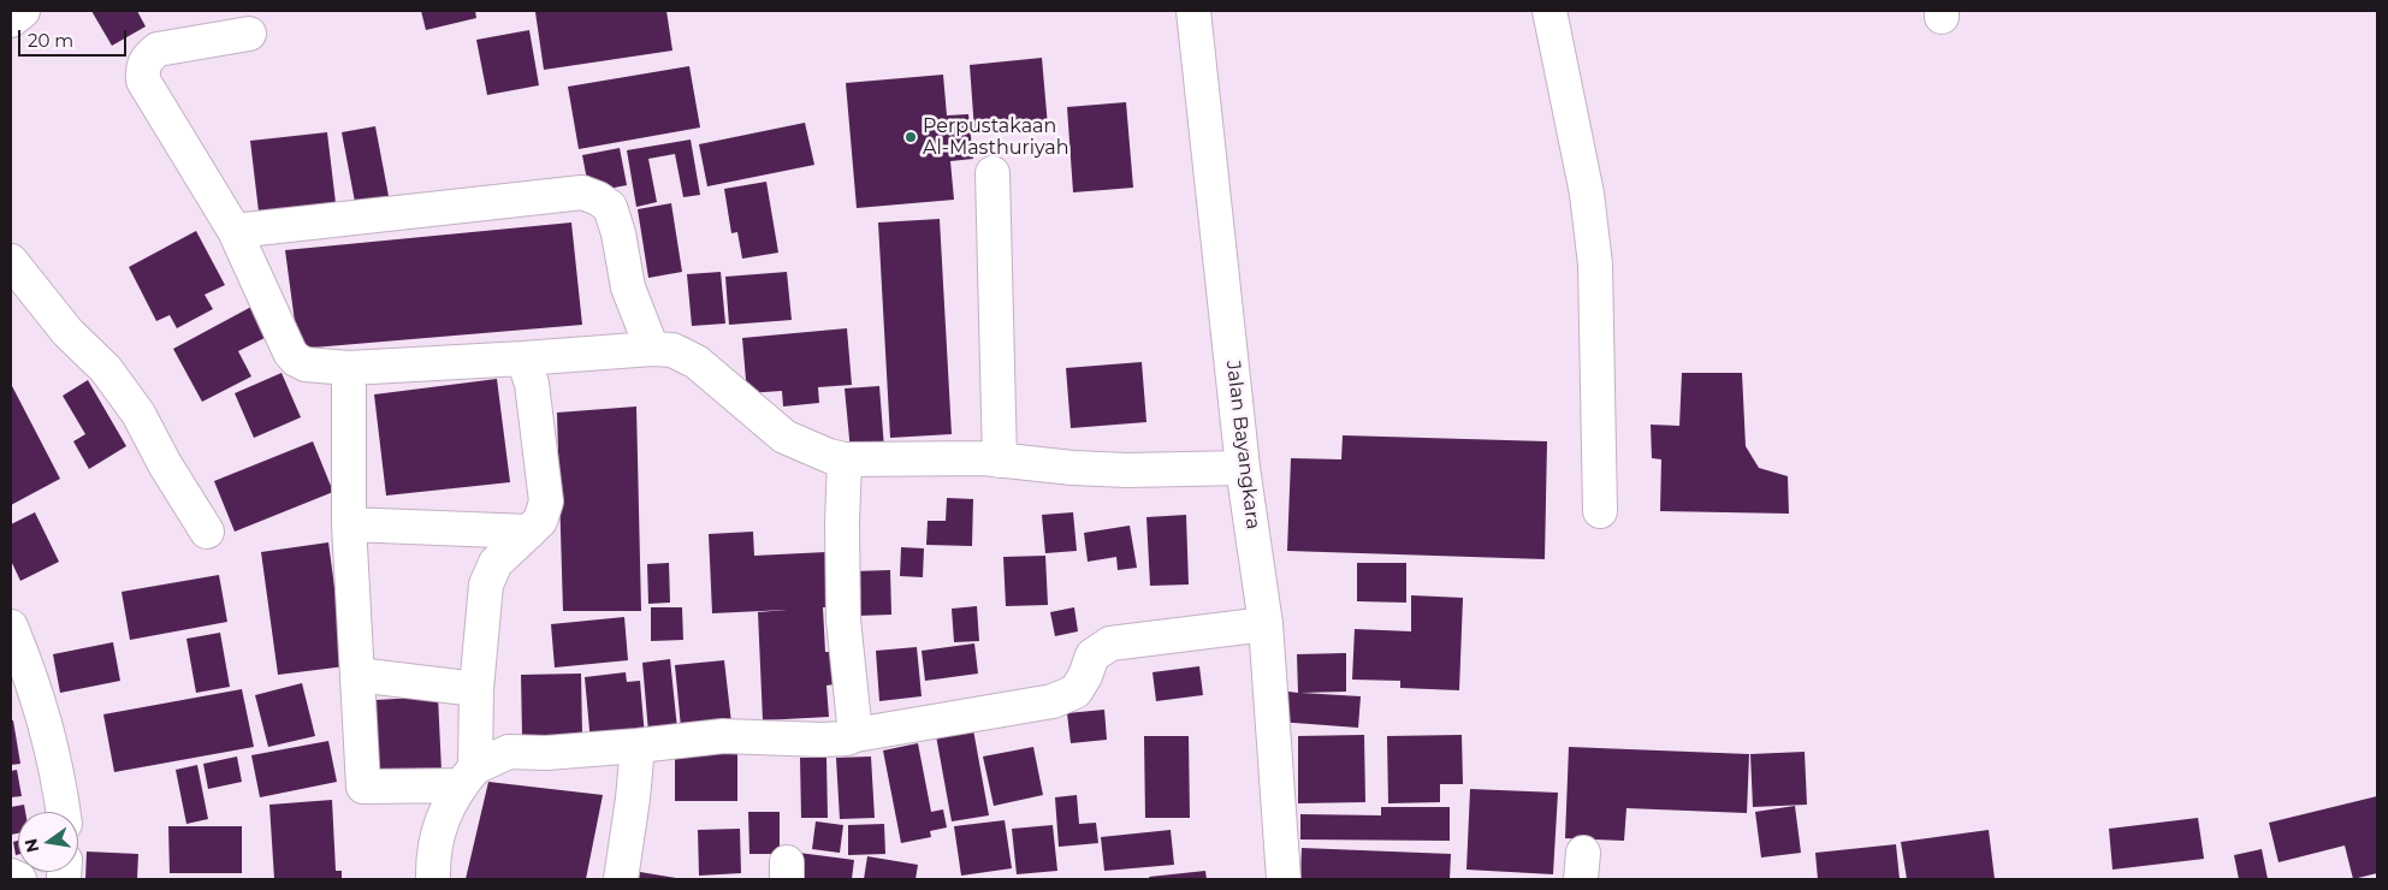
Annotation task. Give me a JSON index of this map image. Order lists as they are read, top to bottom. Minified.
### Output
{"streets":{"main road":["Jalan Bayangkara"]},"places":["Perpustakaan Al-Masthuriyah"],"scale_bar":"20 m","north":"left"}
